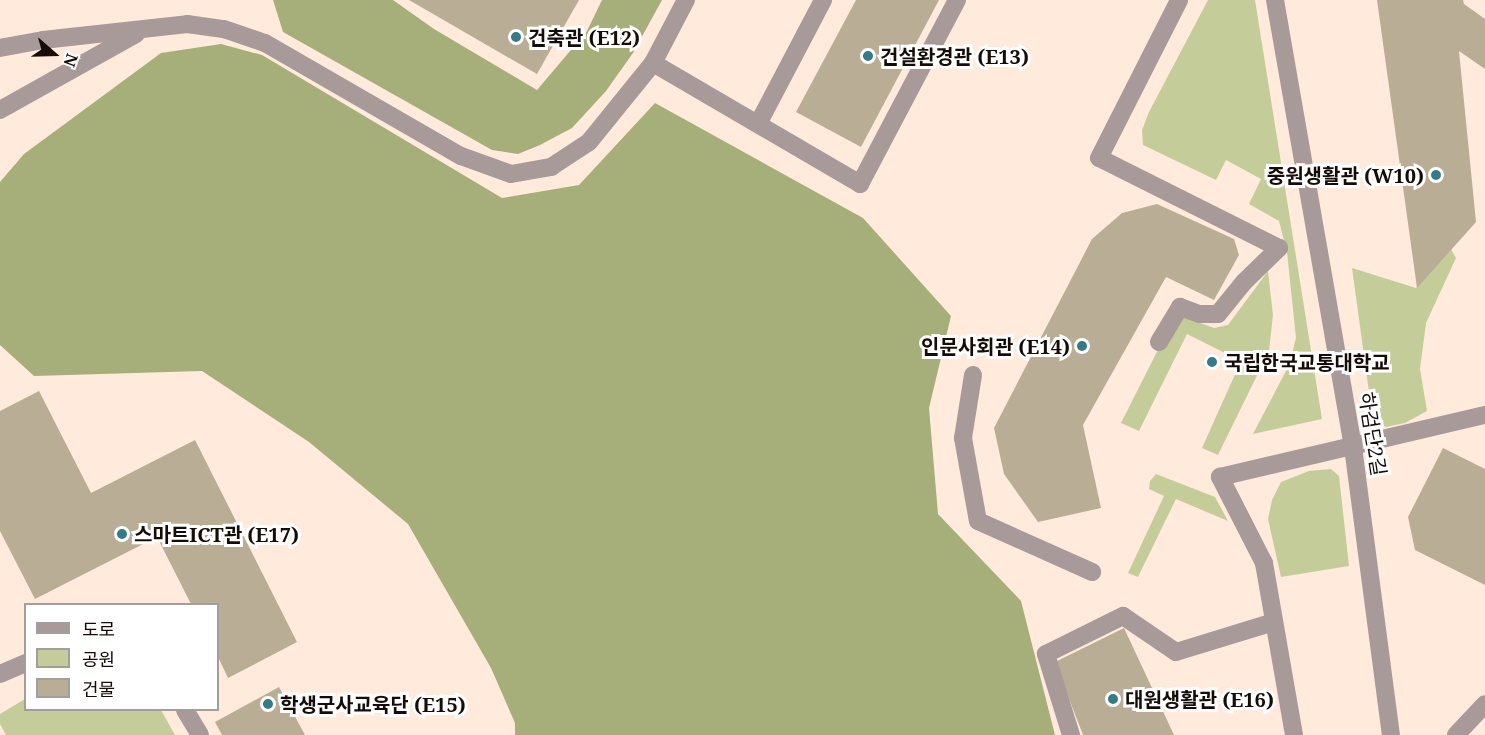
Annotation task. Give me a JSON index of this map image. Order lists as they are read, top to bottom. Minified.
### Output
{"streets":{"street":["하검단2길"]},"places":["건축관 (E12)","건설환경관 (E13)","중원생활관 (W10)","인문사회관 (E14)","국립한국교통대학교","스마트ICT관 (E17)","대원생활관 (E16)","학생군사교육단 (E15)"],"legend":["도로","공원","건물"],"north":"right"}
